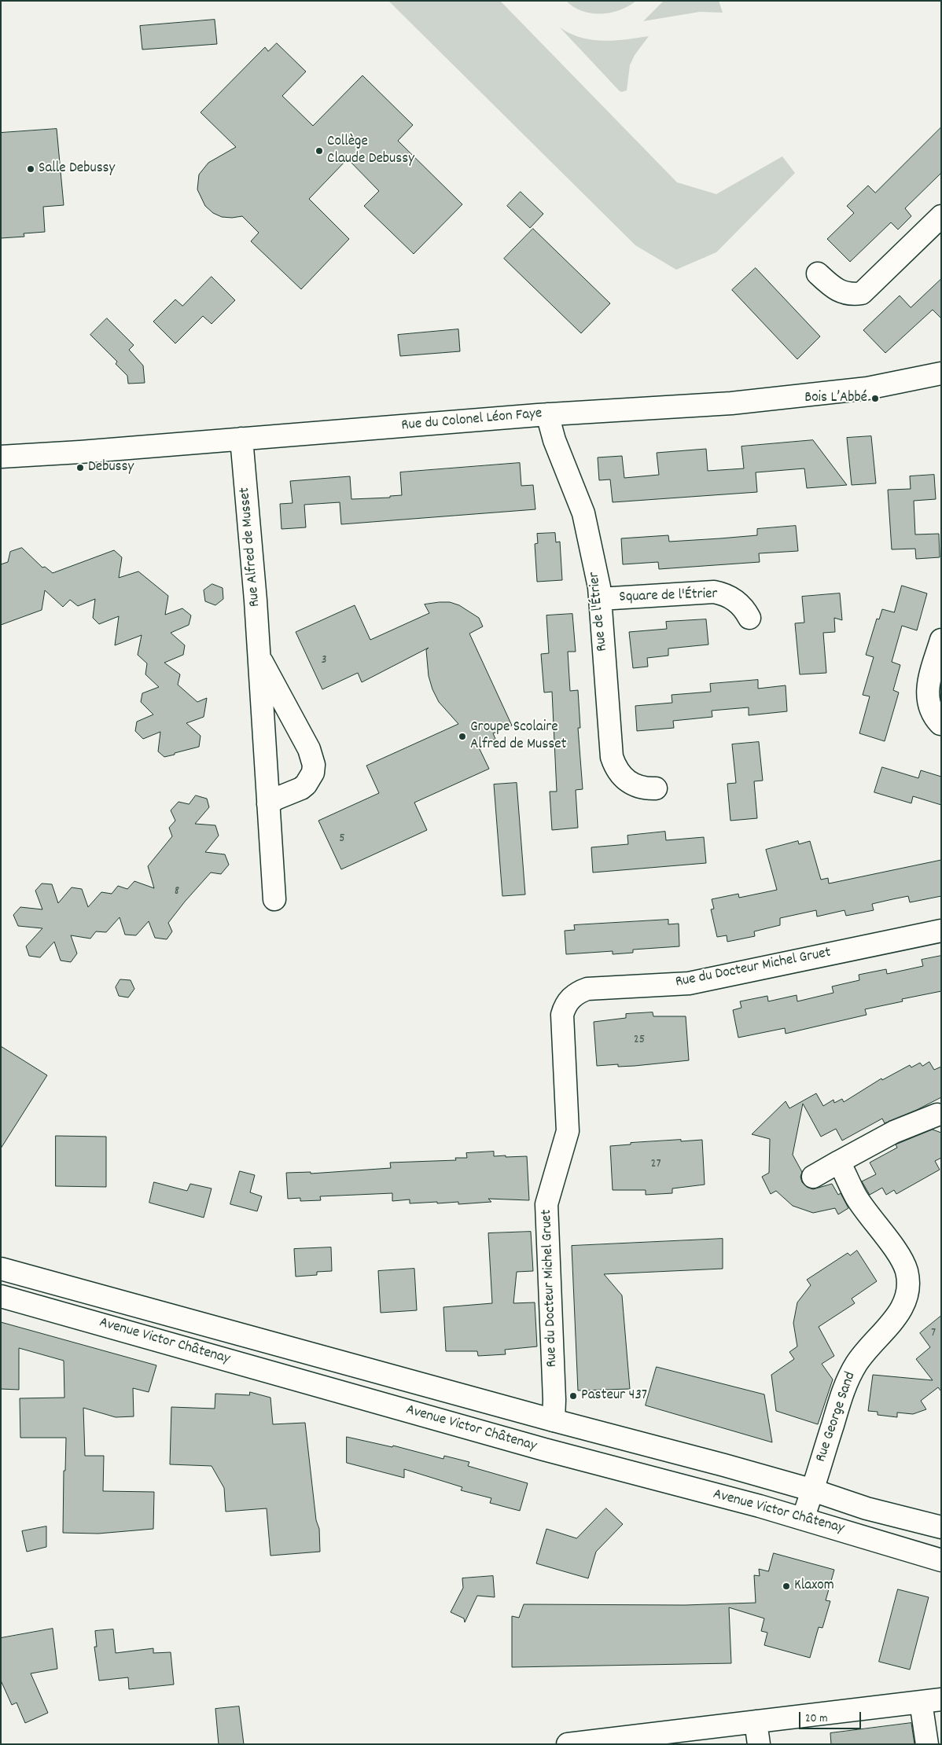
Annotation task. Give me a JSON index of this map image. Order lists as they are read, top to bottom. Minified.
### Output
{"streets":{"street":["Rue du Colonel Léon Faye","Rue Alfred de Musset","Square de l'Étrier","Rue de l'Étrier","Rue du Docteur Michel Gruet","Avenue Victor Châtenay","Rue George Sand"]},"crossings":[["Rue du Colonel Léon Faye","Rue Alfred de Musset"],["Rue du Colonel Léon Faye","Rue de l'Étrier"],["Square de l'Étrier","Rue de l'Étrier"],["Rue du Docteur Michel Gruet","Avenue Victor Châtenay"],["Avenue Victor Châtenay","Rue George Sand"]],"places":["Collège Claude Debussy","Salle Debussy","Bois L’Abbé","Debussy","Groupe Scolaire Alfred de Musset","Pasteur 437","Klaxom"],"house_numbers":["3","5","8","25","27","7"],"scale_bar":"20 m"}
